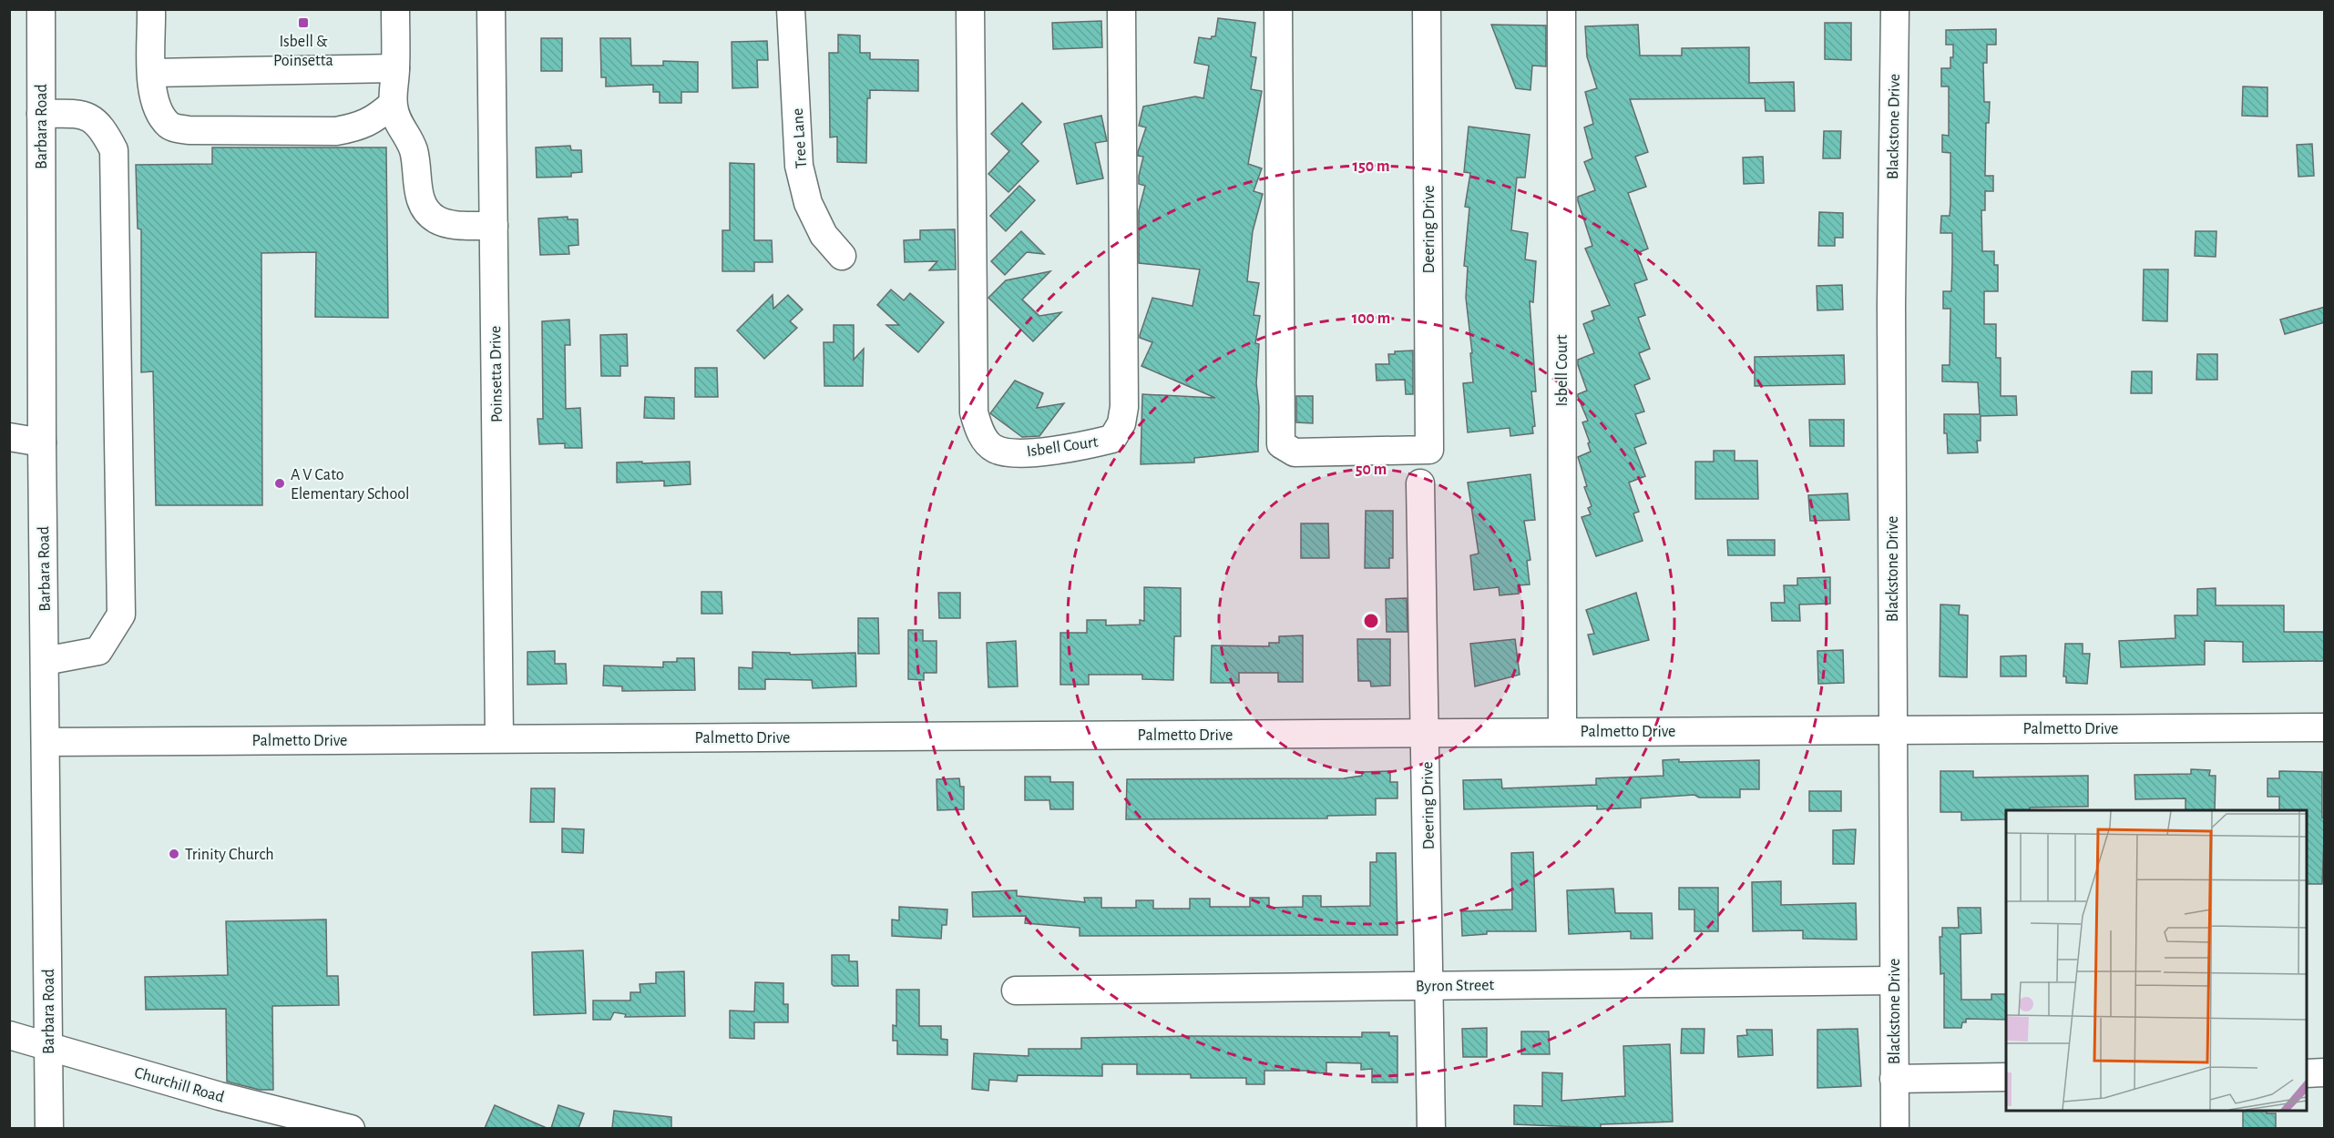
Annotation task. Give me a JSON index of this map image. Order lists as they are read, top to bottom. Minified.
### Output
{"streets":{"street":["Barbara Road","Blackstone Drive","Tree Lane","Deering Drive","Isbell Court","Poinsetta Drive","Palmetto Drive","Byron Street","Churchill Road"]},"crossings":[["Barbara Road","Palmetto Drive"],["Barbara Road","Churchill Road"],["Blackstone Drive","Palmetto Drive"],["Blackstone Drive","Byron Street"],["Deering Drive","Palmetto Drive"],["Deering Drive","Byron Street"],["Isbell Court","Palmetto Drive"],["Poinsetta Drive","Palmetto Drive"]],"places":{"transit":["Isbell & Poinsetta"],"other":["A V Cato Elementary School","Trinity Church"]},"rings":["150 m","100 m","50 m"]}
